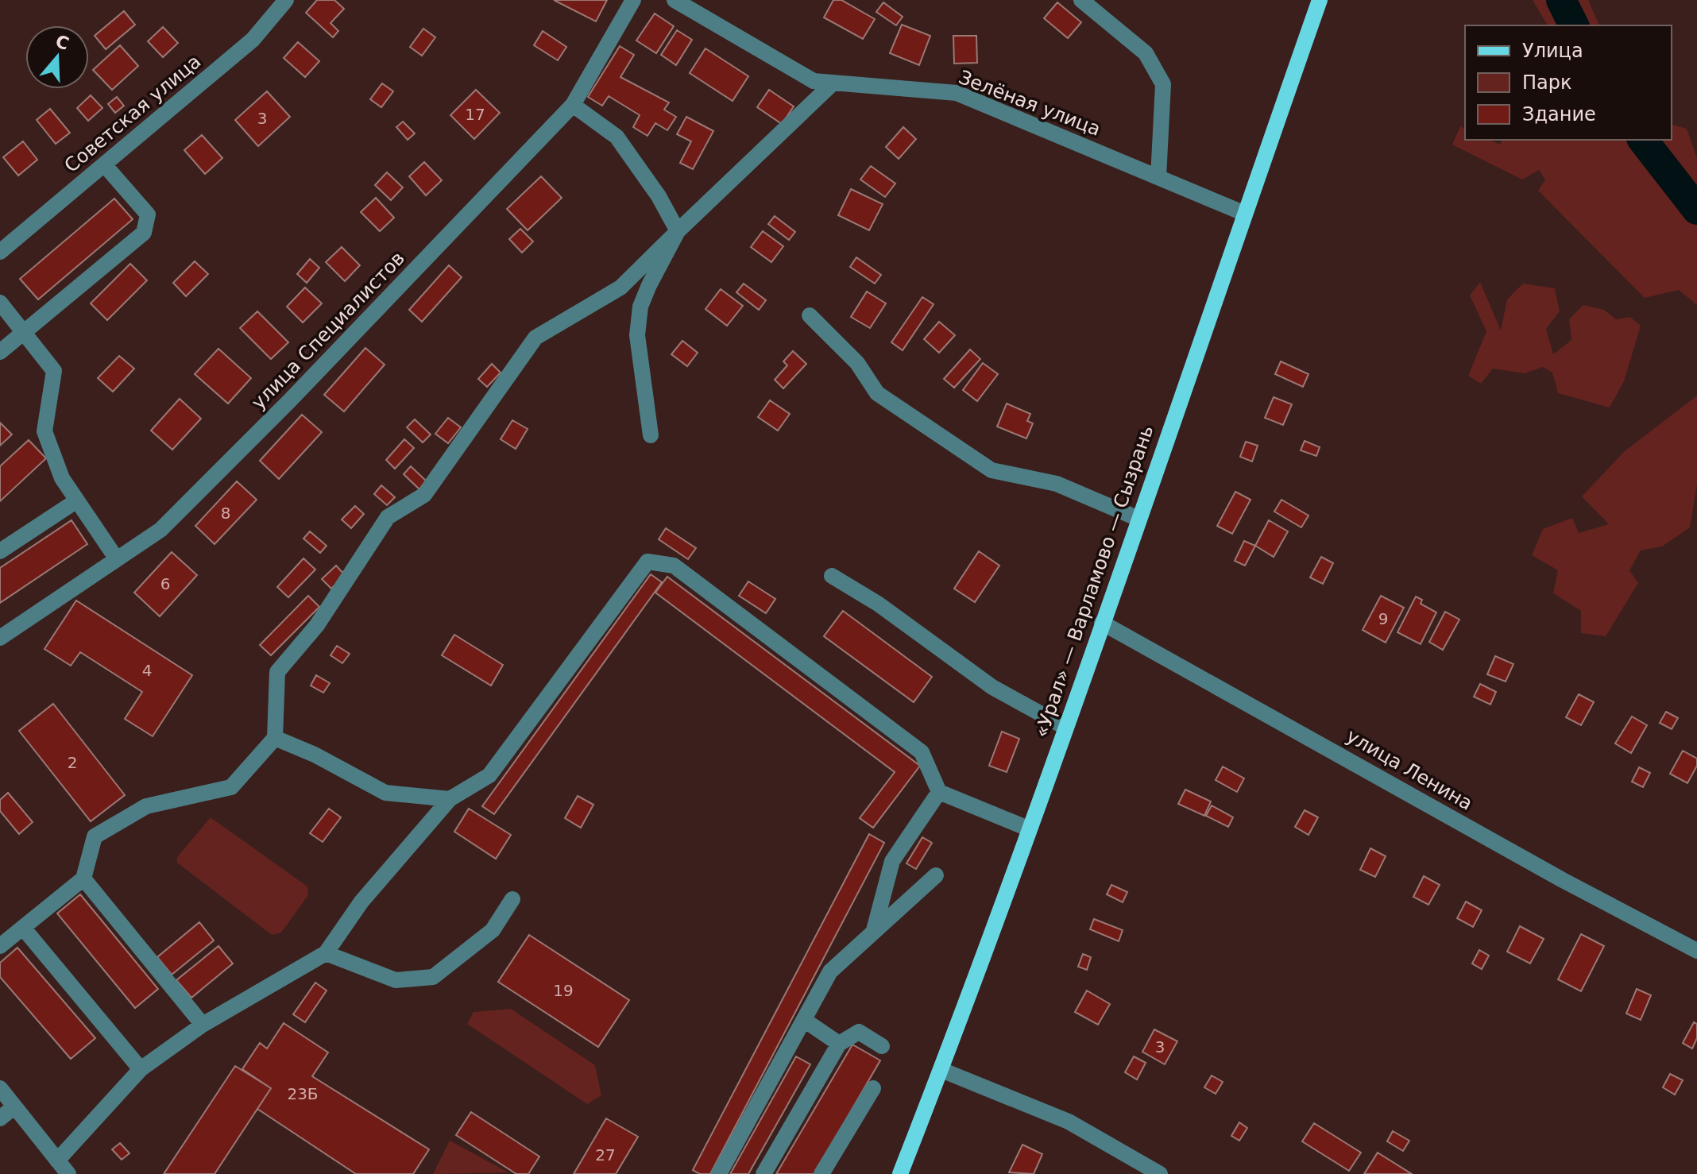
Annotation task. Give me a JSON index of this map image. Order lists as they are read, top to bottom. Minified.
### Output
{"streets":{"main road":["«Урал» — Варламово — Сызрань"],"street":["Зелёная улица","Советская улица","улица Специалистов","улица Ленина"]},"crossings":[["Зелёная улица","«Урал» — Варламово — Сызрань"],["«Урал» — Варламово — Сызрань","улица Ленина"]],"house_numbers":["17","3","8","6","9","4","2","19","3","23Б","27"],"legend":["Улица","Парк","Здание"],"north":"top"}
